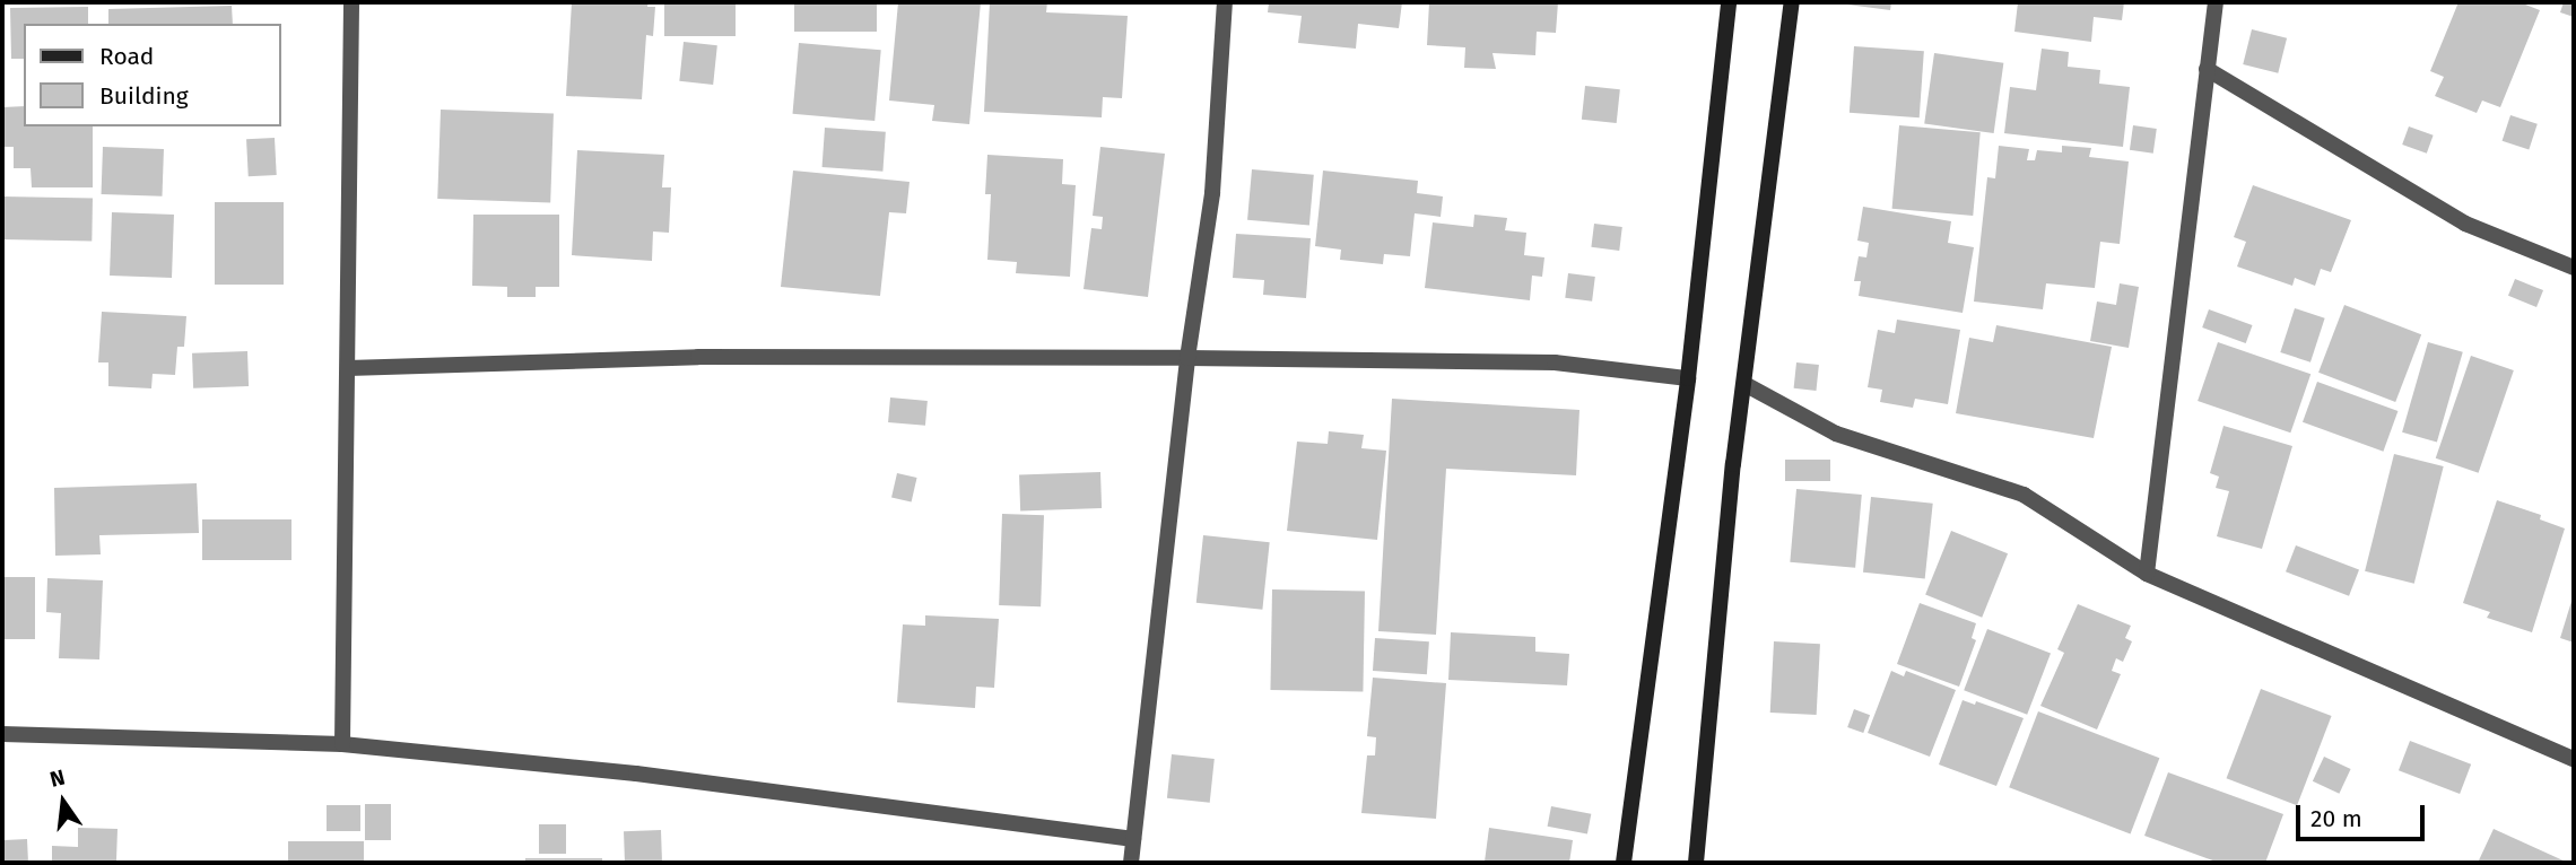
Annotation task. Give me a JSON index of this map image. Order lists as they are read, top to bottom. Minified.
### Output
{"legend":["Road","Building"],"scale_bar":"20 m","north":"top"}
